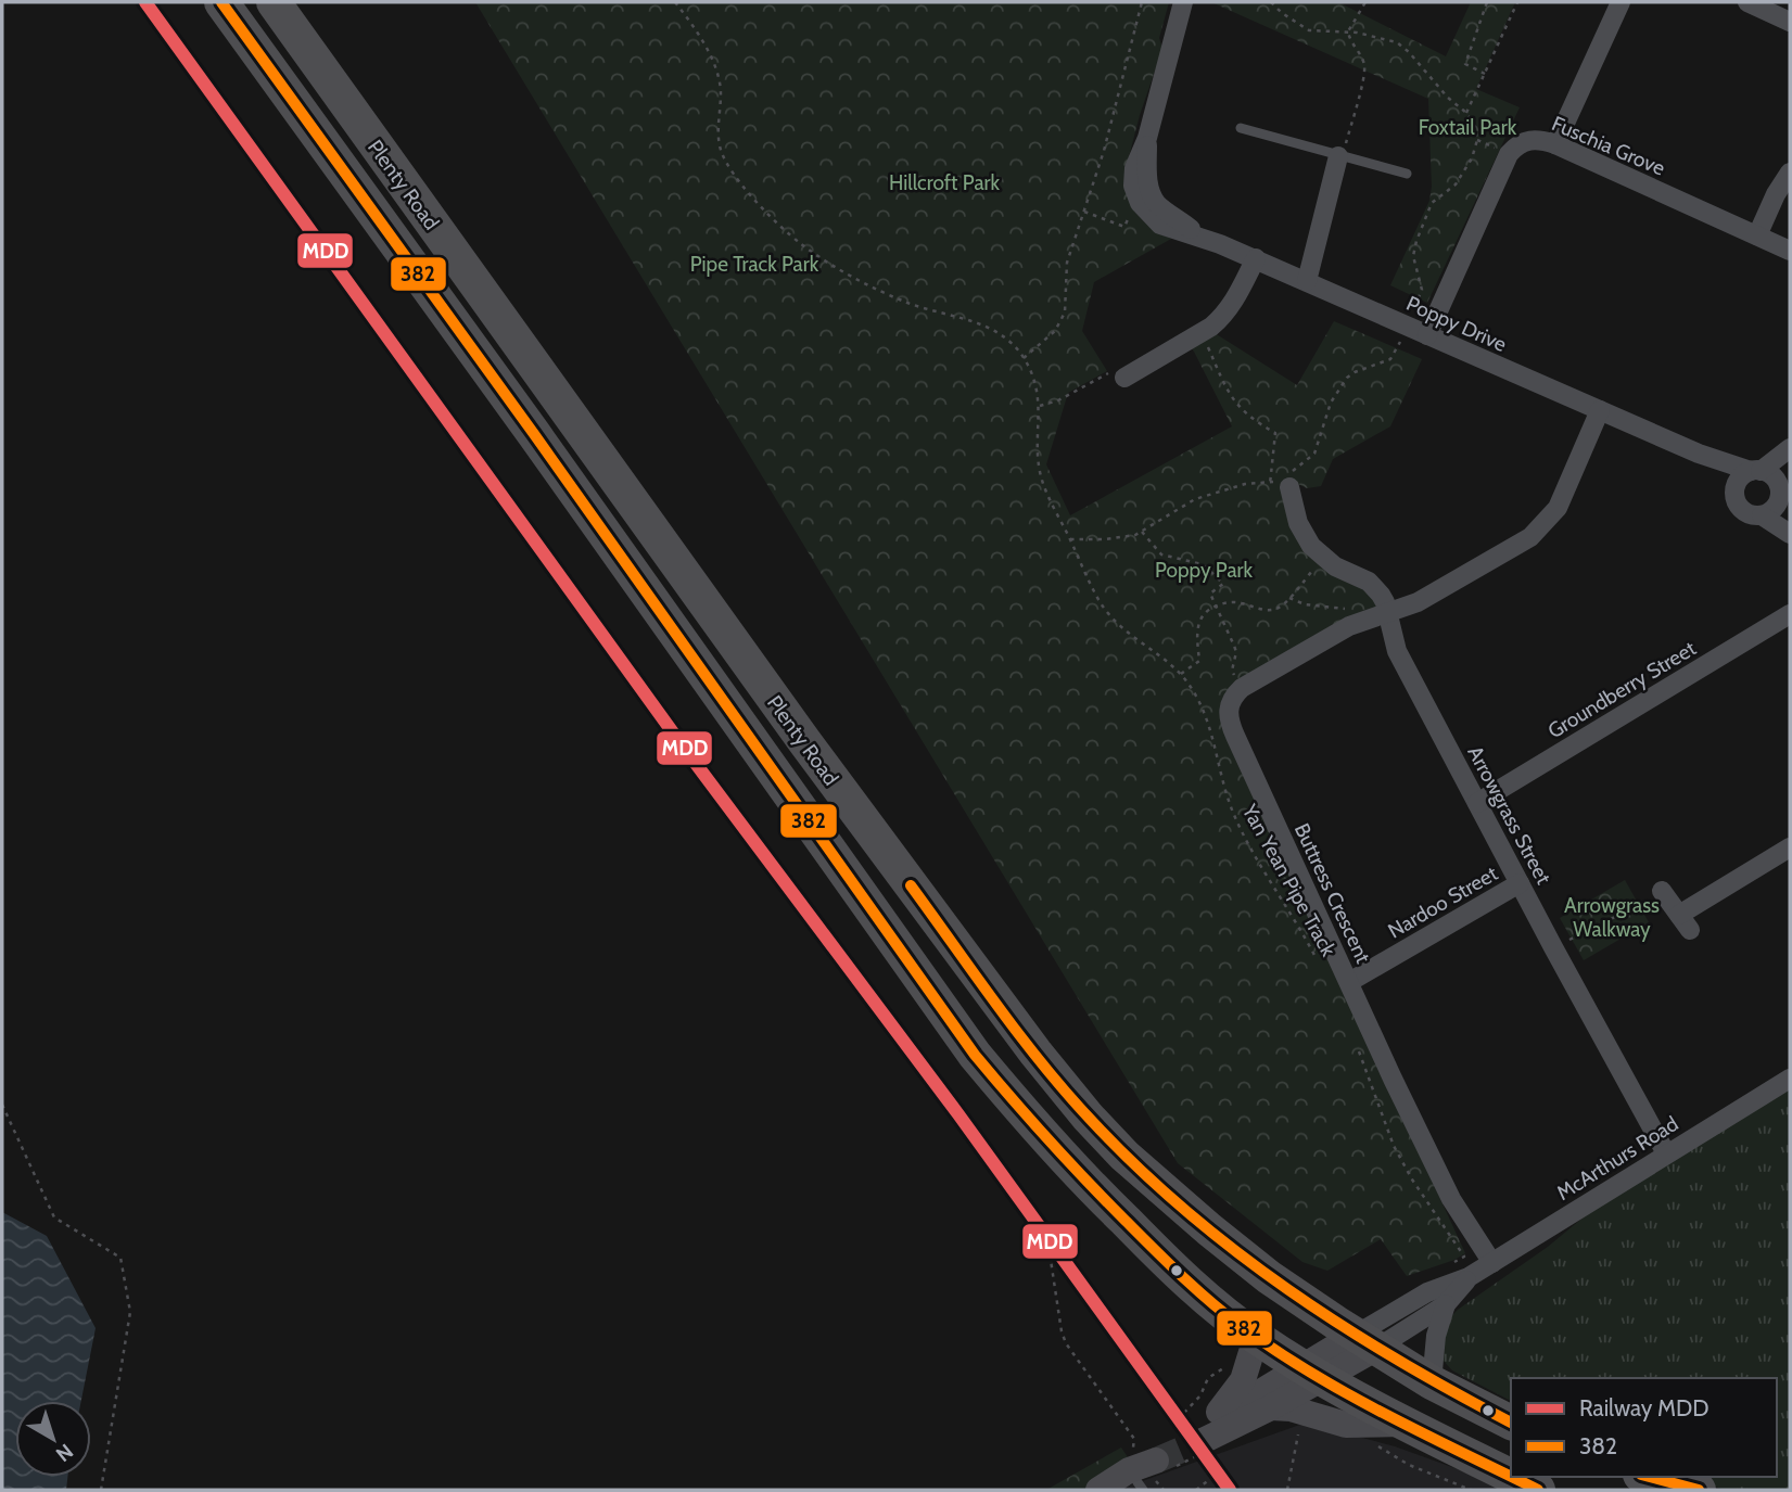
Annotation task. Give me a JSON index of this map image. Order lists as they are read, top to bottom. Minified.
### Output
{"streets":{"highway":["Plenty Road"],"street":["Fuschia Grove","Poppy Drive","Groundberry Street","Arrowgrass Street","Buttress Crescent","Nardoo Street","McArthurs Road"],"path":["Yan Yean Pipe Track"]},"crossings":[["Fuschia Grove","Poppy Drive"],["Plenty Road","McArthurs Road"],["Groundberry Street","Arrowgrass Street"],["Arrowgrass Street","Nardoo Street"],["Arrowgrass Street","McArthurs Road"],["Buttress Crescent","Nardoo Street"],["Buttress Crescent","McArthurs Road"]],"parks":["Foxtail Park","Hillcroft Park","Pipe Track Park","Poppy Park","Arrowgrass Walkway"],"lines":["rail line MDD","transit line 382"],"legend":["Railway MDD","382"],"north":"bottom right"}
